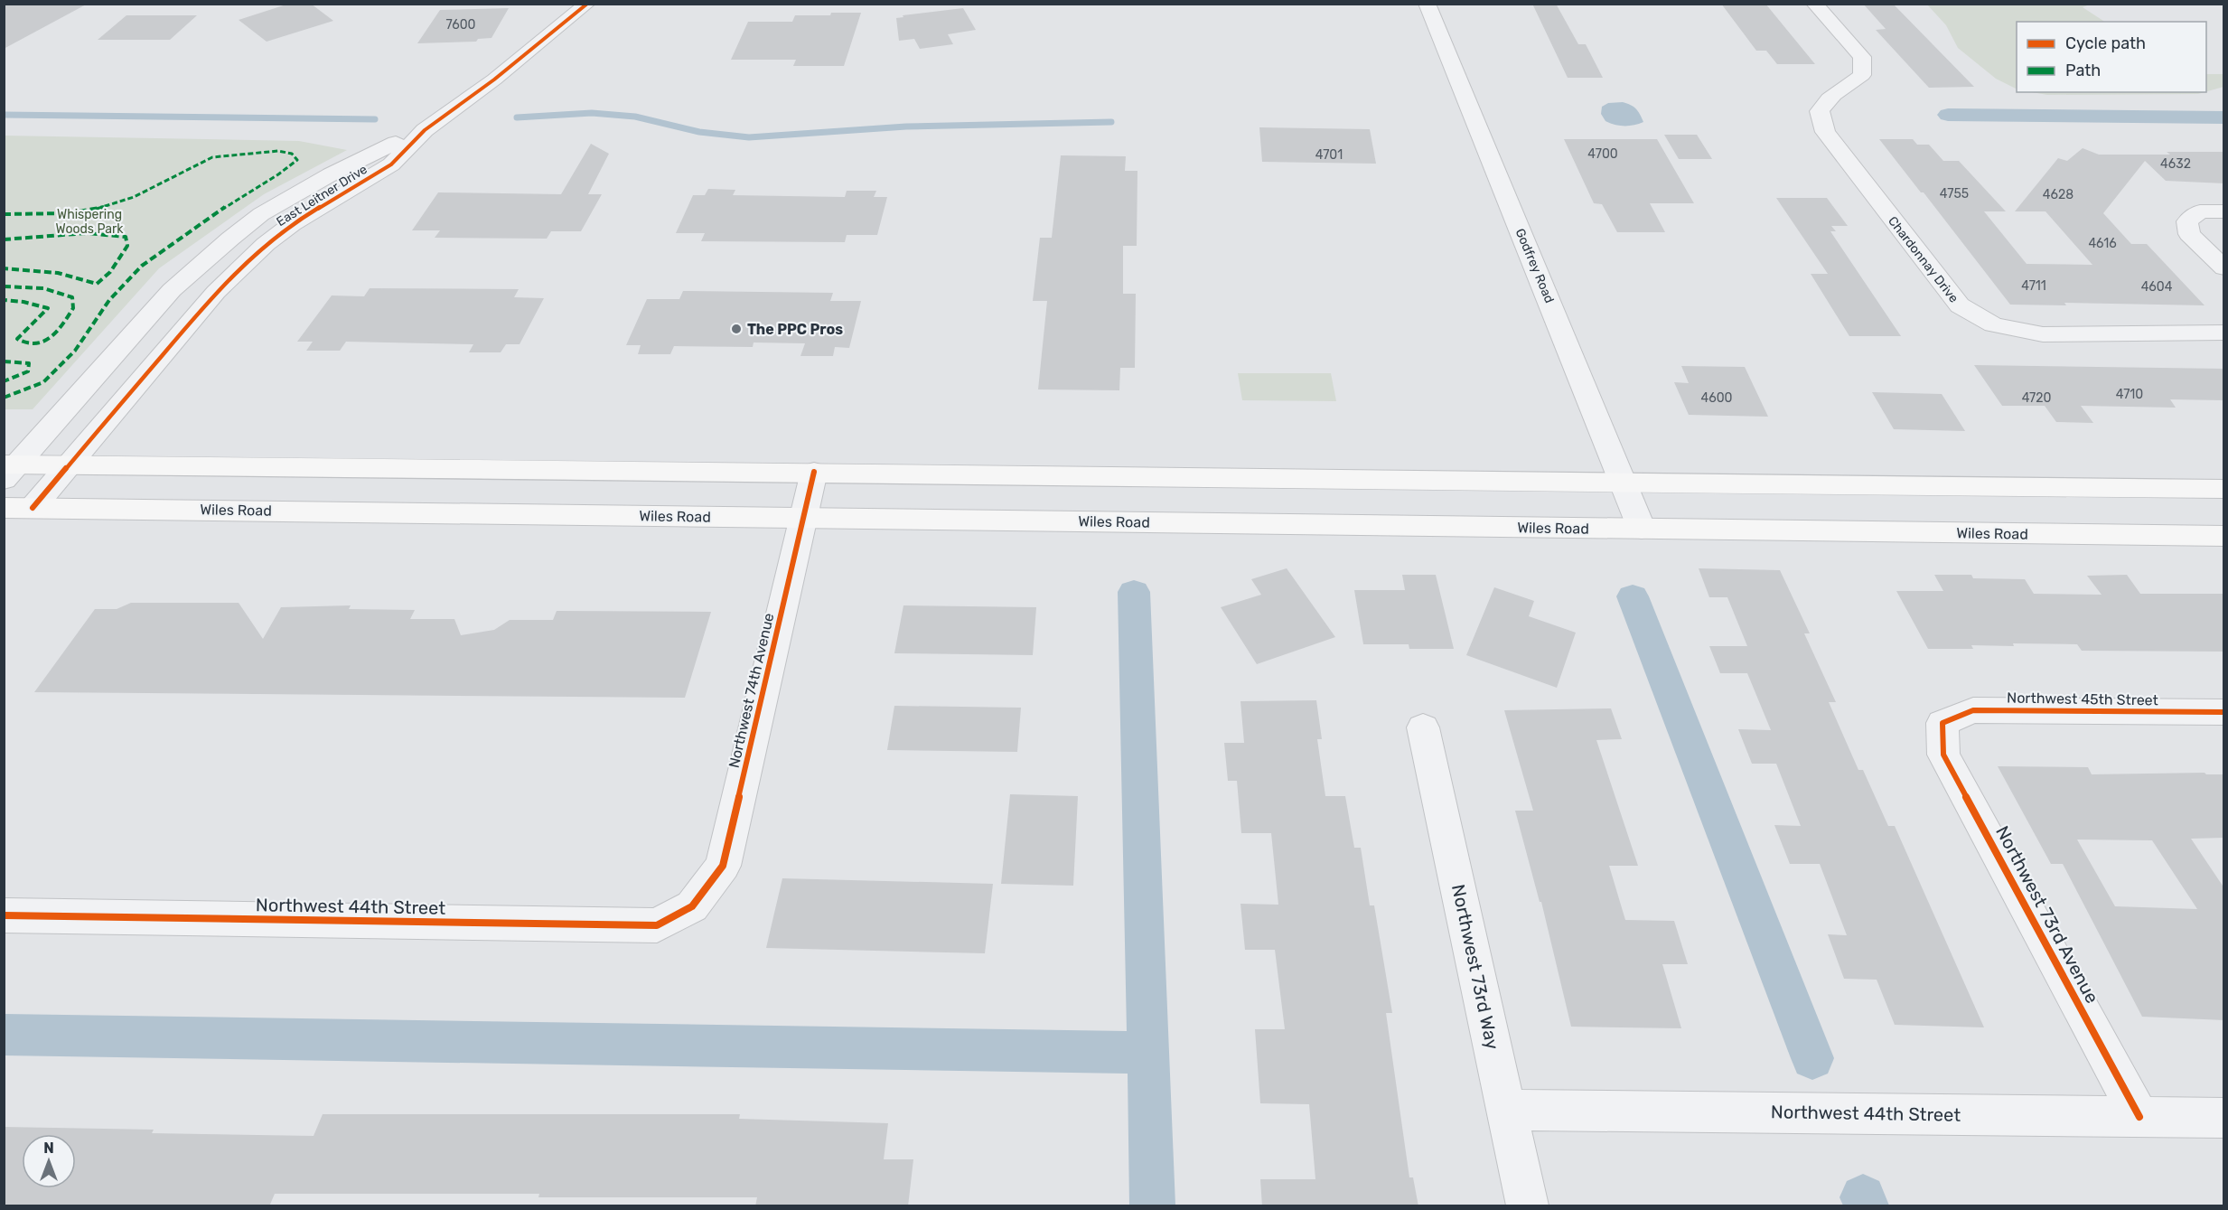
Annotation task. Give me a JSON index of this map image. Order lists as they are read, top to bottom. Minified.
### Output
{"streets":{"main road":["Wiles Road"],"street":["East Leitner Drive","Chardonnay Drive","Godfrey Road","Northwest 74th Avenue","Northwest 45th Street","Northwest 44th Street","Northwest 73rd Avenue","Northwest 73rd Way"]},"crossings":[["East Leitner Drive","Wiles Road"],["Godfrey Road","Wiles Road"],["Wiles Road","Northwest 74th Avenue"],["Northwest 74th Avenue","Northwest 44th Street"],["Northwest 45th Street","Northwest 73rd Avenue"],["Northwest 44th Street","Northwest 73rd Avenue"],["Northwest 44th Street","Northwest 73rd Way"]],"parks":["Whispering Woods Park"],"places":["The PPC Pros"],"house_numbers":["7600","4700","4701","4632","4755","4628","4616","4711","4604","4710","4600","4720"],"legend":["Cycle path","Path"],"north":"top"}
